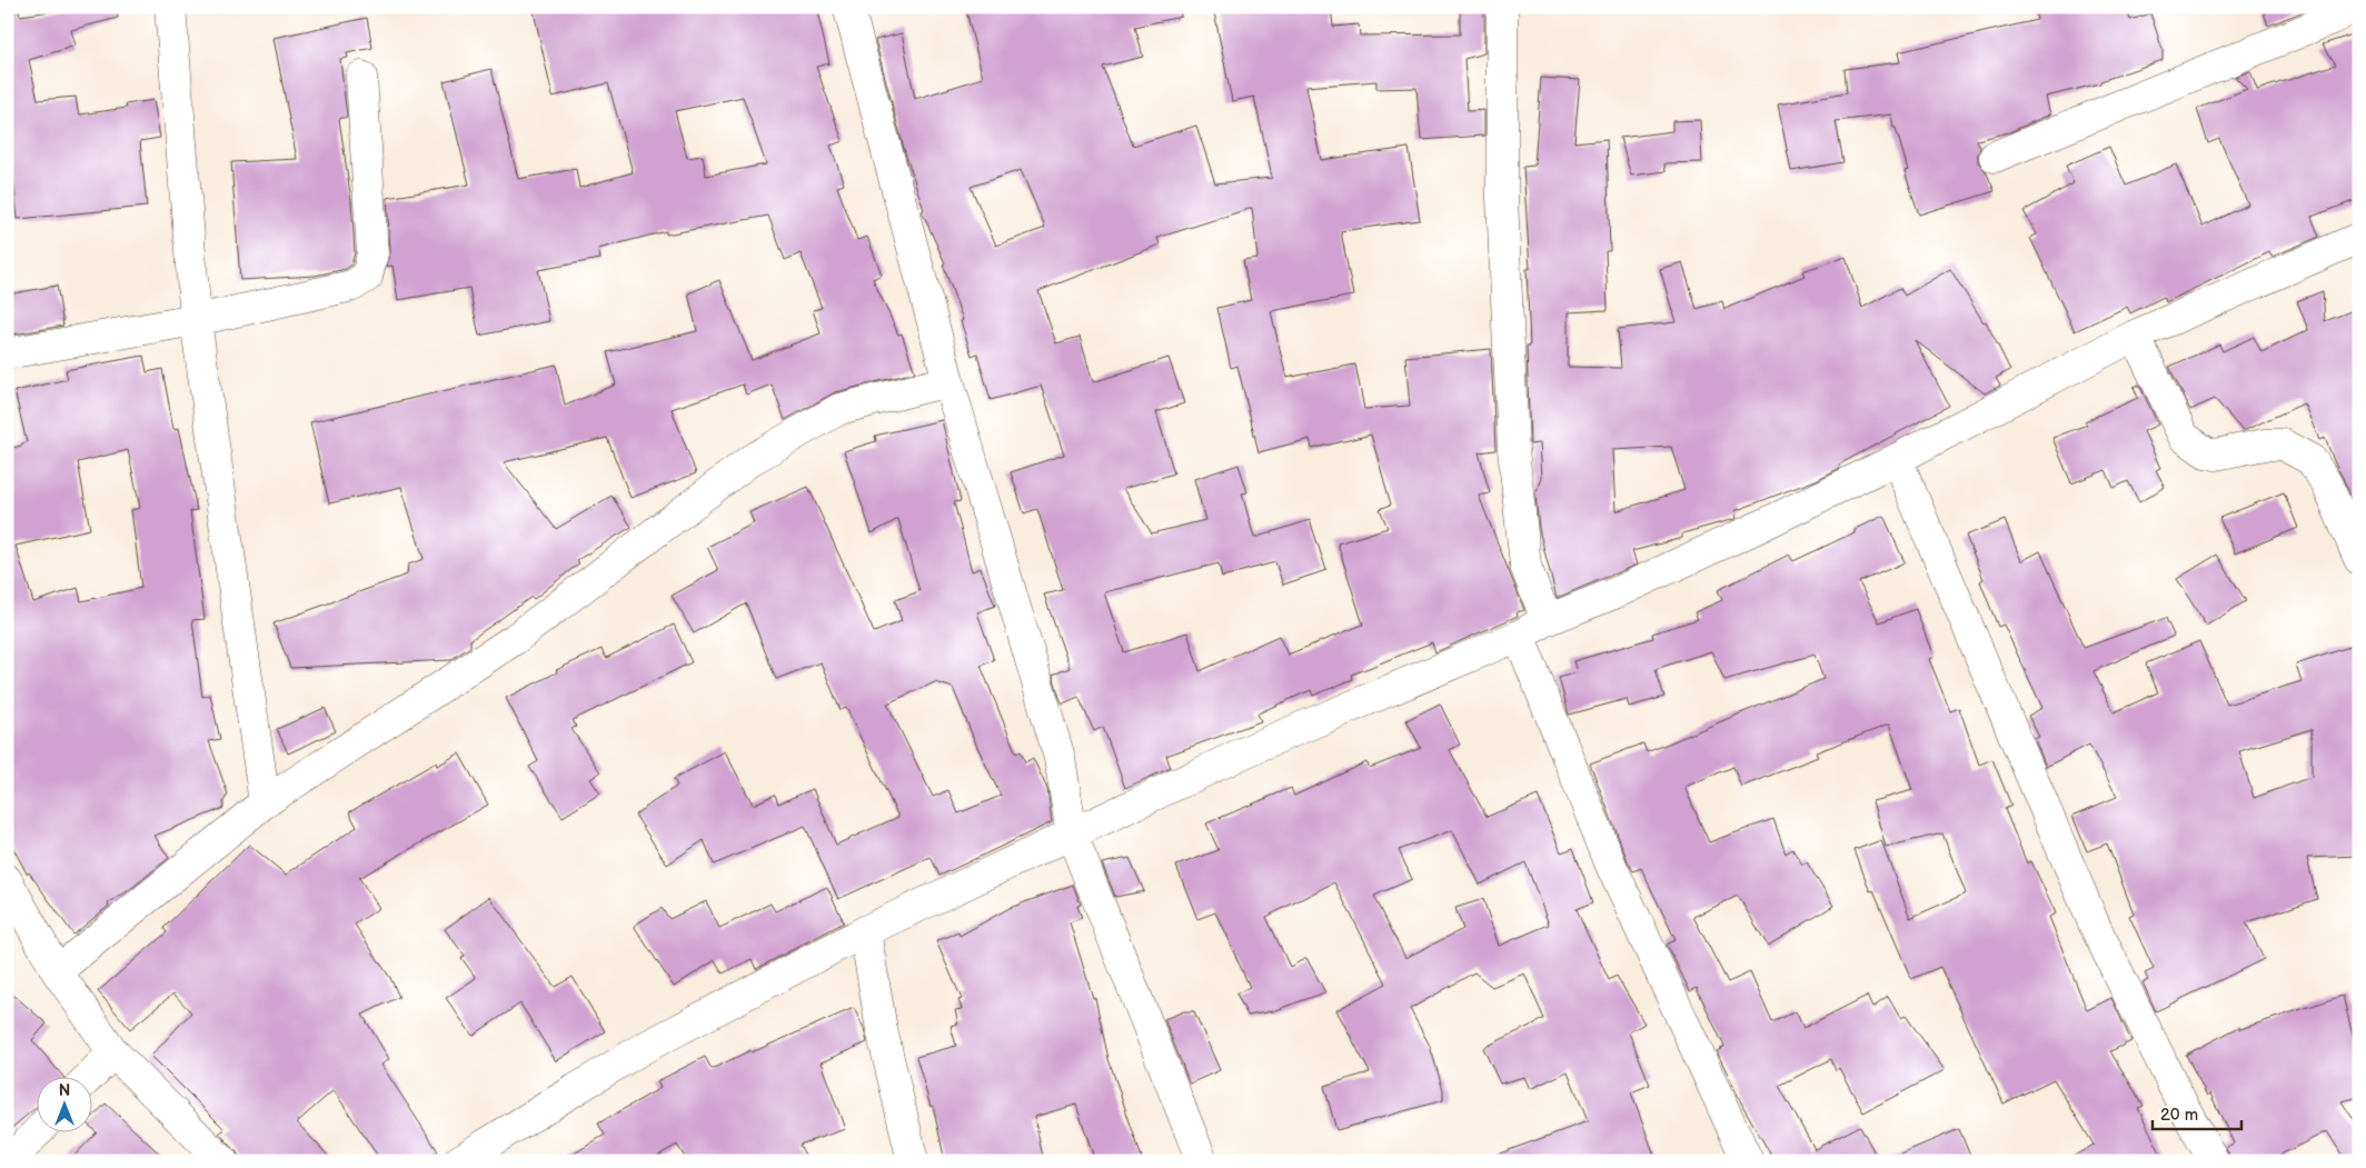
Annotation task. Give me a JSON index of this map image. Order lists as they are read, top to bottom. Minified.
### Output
{"scale_bar":"20 m","north":"top"}
